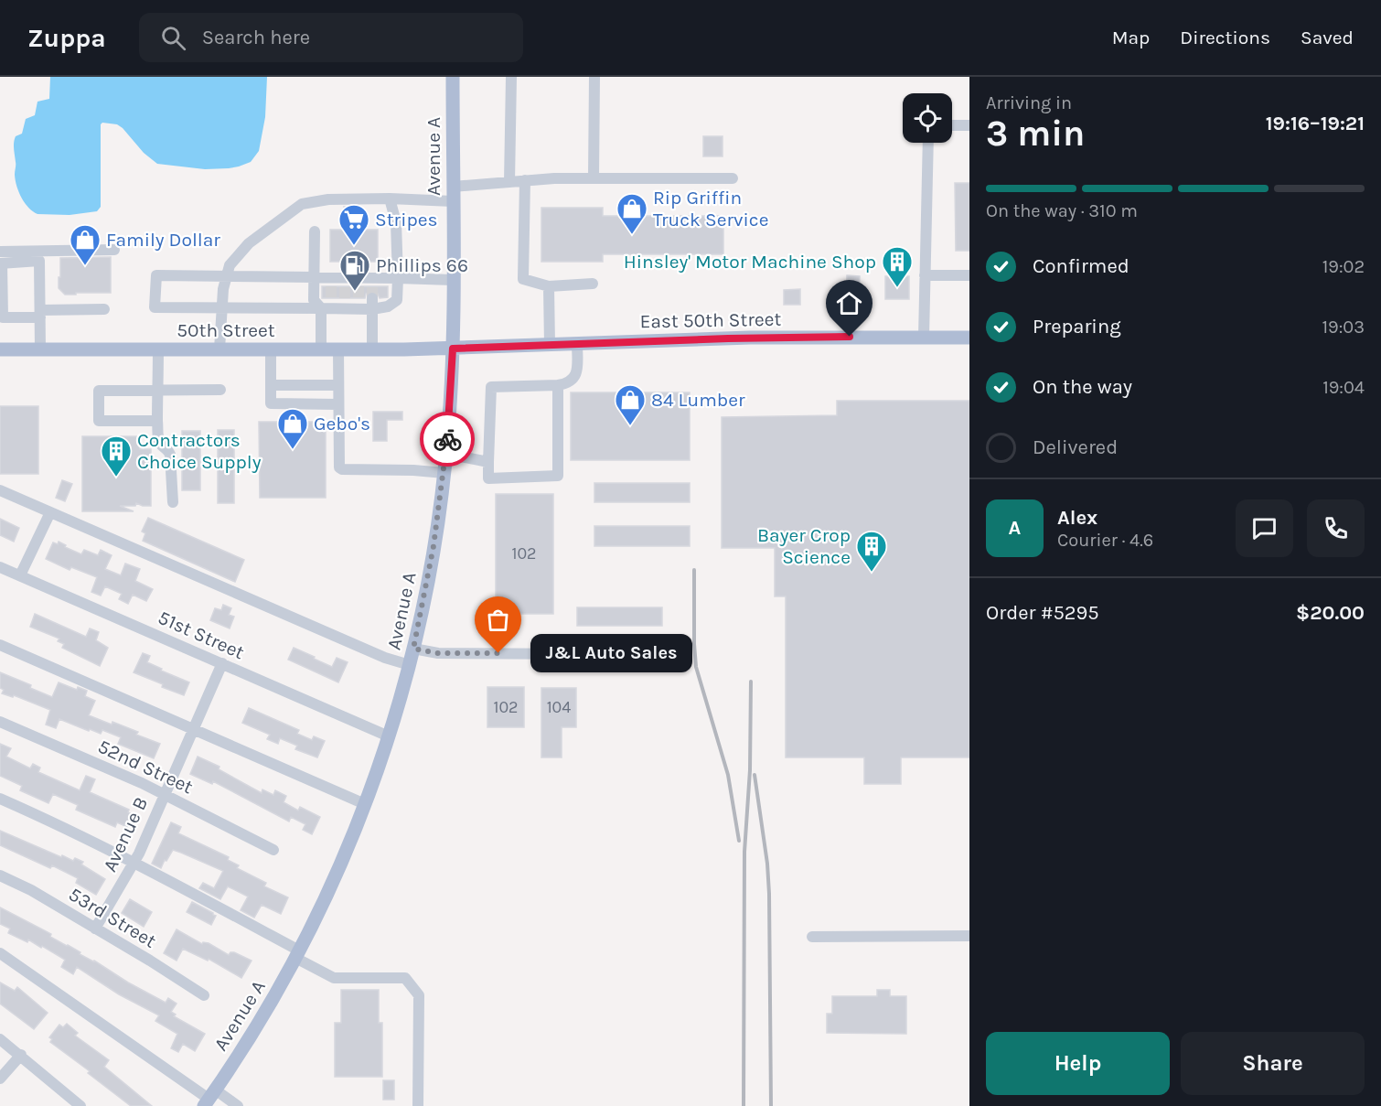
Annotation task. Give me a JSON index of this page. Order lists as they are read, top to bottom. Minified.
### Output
{"streets":{"main road":["Avenue A","East 50th Street","50th Street"],"street":["51st Street","52nd Street","Avenue B","53rd Street"]},"crossings":[["Avenue A","East 50th Street"],["Avenue A","50th Street"],["Avenue A","51st Street"],["East 50th Street","50th Street"],["51st Street","Avenue B"],["52nd Street","Avenue B"],["Avenue B","53rd Street"]],"places":{"shop":["Rip Griffin Truck Service","Family Dollar","84 Lumber","Gebo's"],"supermarket":["Stripes"],"building":["Hinsley' Motor Machine Shop","Contractors Choice Supply","Bayer Crop Science"],"fuel station":["Phillips 66"],"other":["J&L Auto Sales"]},"house_numbers":["102","102","104"],"page":{"header":"Zuppa","search":"Search here","nav":["Map","Directions","Saved"],"heading":["3 min","Arriving in","19:16–19:21"],"panel":["Alex","Courier · 4.6","Order #5295","$20.00"],"bar":"On the way · 310 m","list":[["Confirmed","19:02"],["Preparing","19:03"],["On the way","19:04"],"Delivered"],"round":"A","bubble":"J&L Auto Sales","buttons":["Help","Share"]}}
